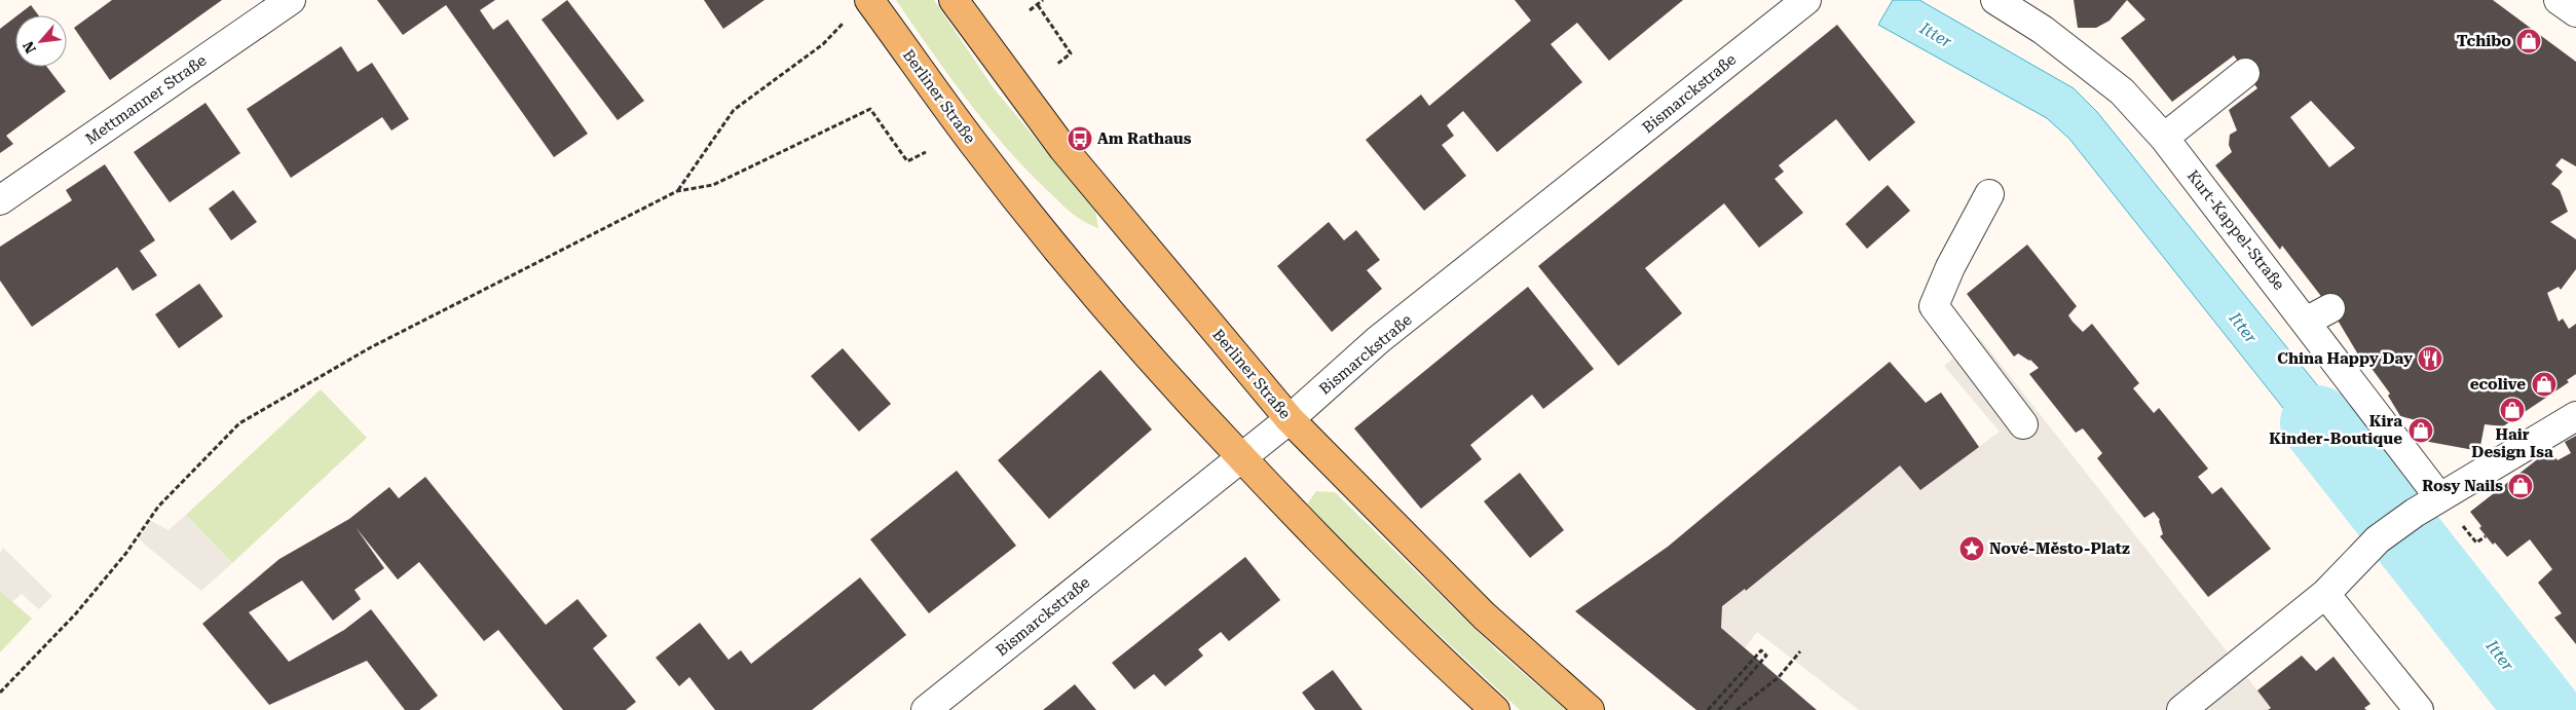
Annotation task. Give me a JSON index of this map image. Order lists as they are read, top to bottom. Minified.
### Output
{"streets":{"main road":["Berliner Straße"],"street":["Bismarckstraße","Mettmanner Straße","Kurt-Kappel-Straße"]},"crossings":[["Bismarckstraße","Berliner Straße"]],"water":["Itter"],"places":{"shop":["Tchibo","ecolive","Hair Design Isa","Kira Kinder-Boutique","Rosy Nails"],"bus stop":["Am Rathaus"],"restaurant":["China Happy Day"],"place":["Nové-Město-Platz"]},"north":"bottom left"}
